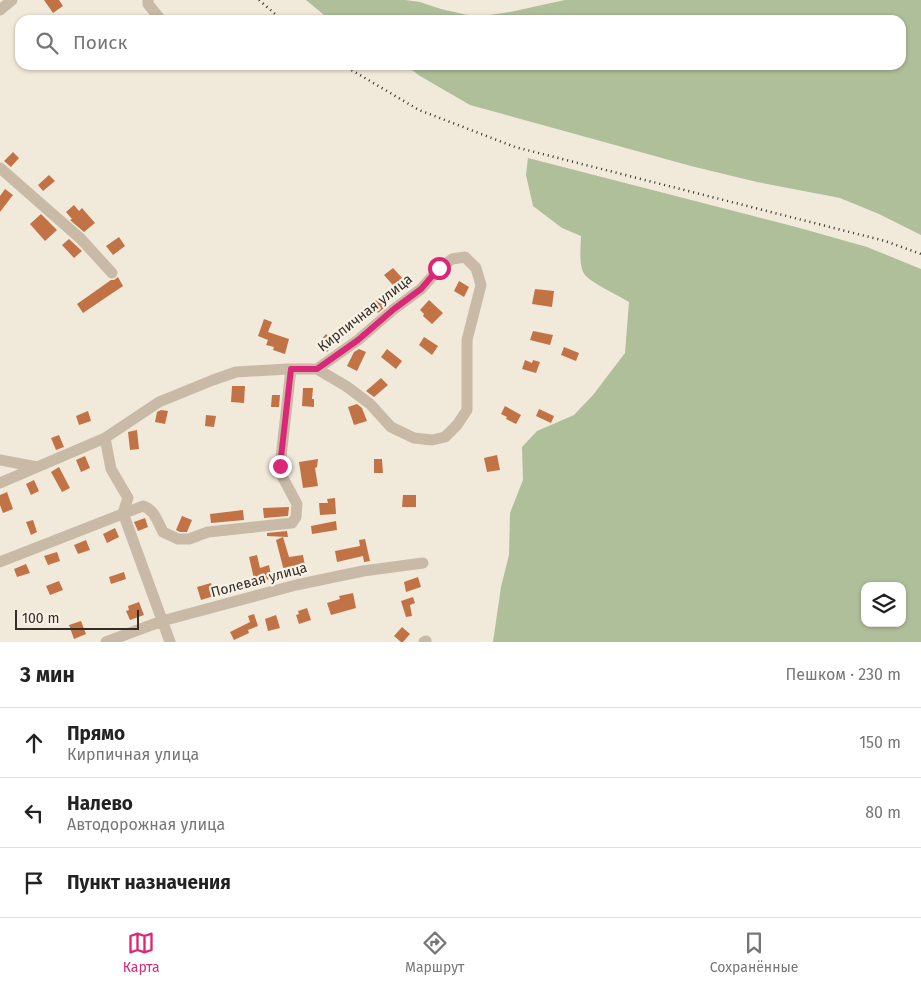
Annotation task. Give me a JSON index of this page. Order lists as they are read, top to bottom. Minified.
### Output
{"streets":{"street":["Кирпичная улица","Полевая улица"]},"scale_bar":"100 m","page":{"search":"Поиск","scale":"100 m","heading":["3 мин","Пешком · 230 m"],"list":[["Прямо","Кирпичная улица","150 m"],["Налево","Автодорожная улица","80 m"],"Пункт назначения"],"nav":["Карта","Маршрут","Сохранённые"]}}
